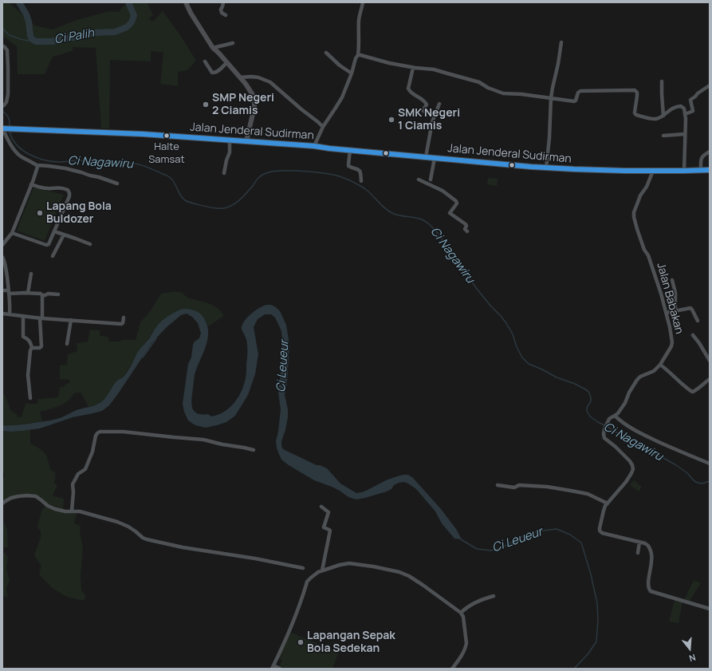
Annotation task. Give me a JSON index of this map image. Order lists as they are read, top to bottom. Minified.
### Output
{"streets":{"highway":["Jalan Jenderal Sudirman"],"street":["Jalan Babakan"]},"crossings":[["Jalan Jenderal Sudirman","Jalan Babakan"]],"water":["Ci Palih","Ci Nagawiru","Ci Leueur"],"places":["SMP Negeri 2 Ciamis","SMK Negeri 1 Ciamis","Halte Samsat","Lapang Bola Buldozer","Lapangan Sepak Bola Sedekan"],"north":"bottom"}
